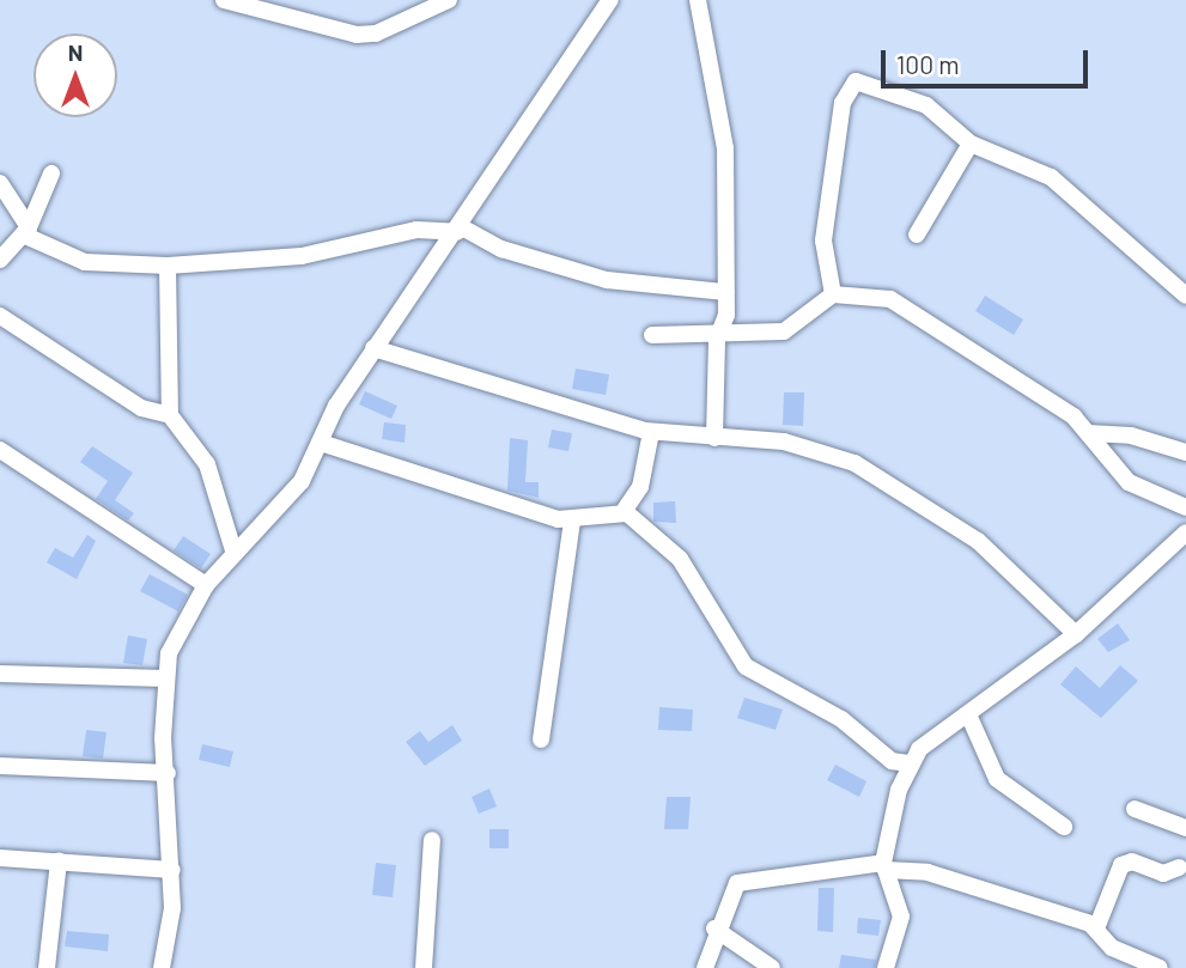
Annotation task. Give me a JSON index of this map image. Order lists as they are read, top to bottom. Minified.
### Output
{"scale_bar":"100 m","north":"top"}
